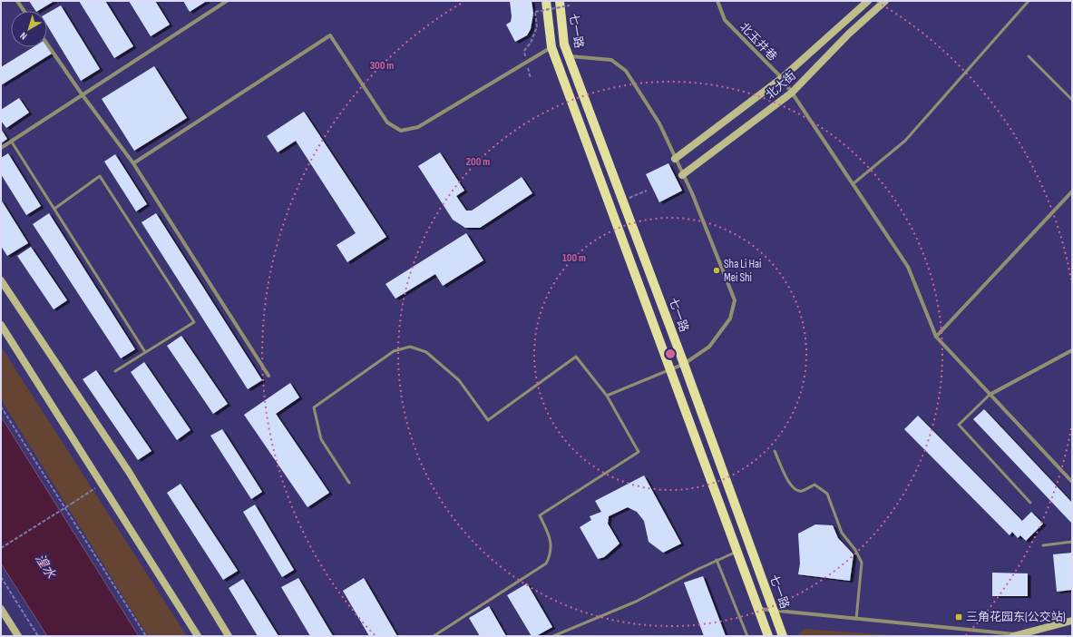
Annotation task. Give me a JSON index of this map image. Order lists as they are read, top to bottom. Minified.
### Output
{"streets":{"main road":["七一路","北大街"],"street":["北玉井巷"]},"crossings":[["北玉井巷","北大街"]],"water":["湟水"],"places":{"other":["Sha Li Hai Mei Shi"],"transit":["三角花园东(公交站)"]},"north":"bottom left","rings":["300 m","200 m","100 m"]}
